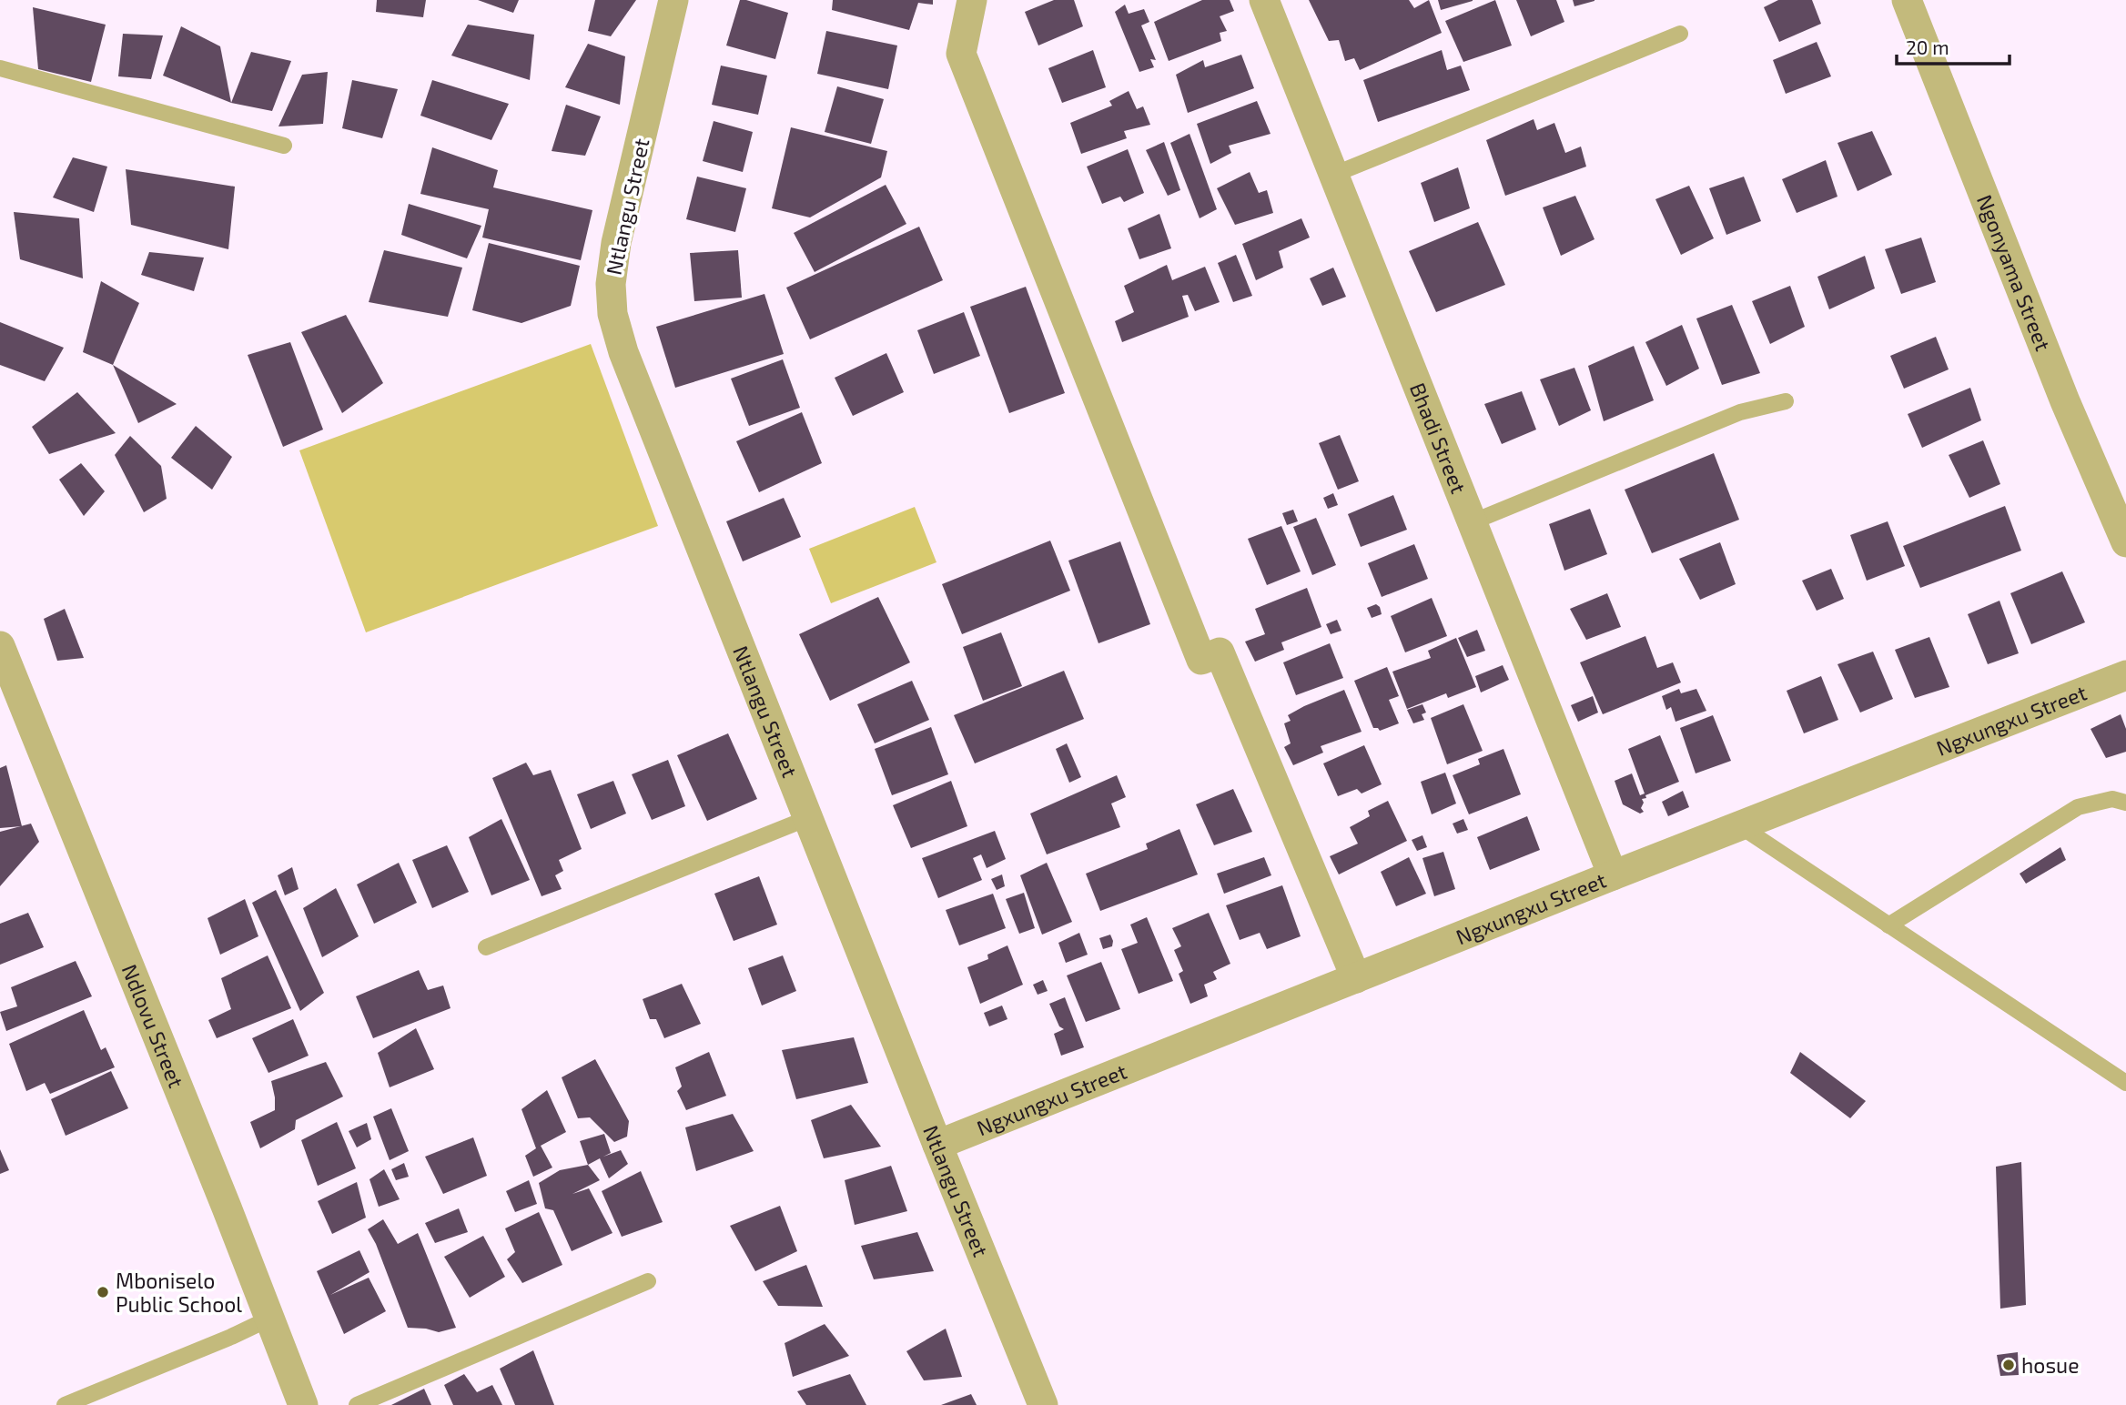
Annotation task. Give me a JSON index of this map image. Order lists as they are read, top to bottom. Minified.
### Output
{"streets":{"street":["Ntlangu Street","Ngonyama Street","Bhadi Street","Ngxungxu Street","Ndlovu Street"]},"crossings":[["Ntlangu Street","Ngxungxu Street"],["Bhadi Street","Ngxungxu Street"]],"places":["Mboniselo Public School","hosue"],"scale_bar":"20 m"}
